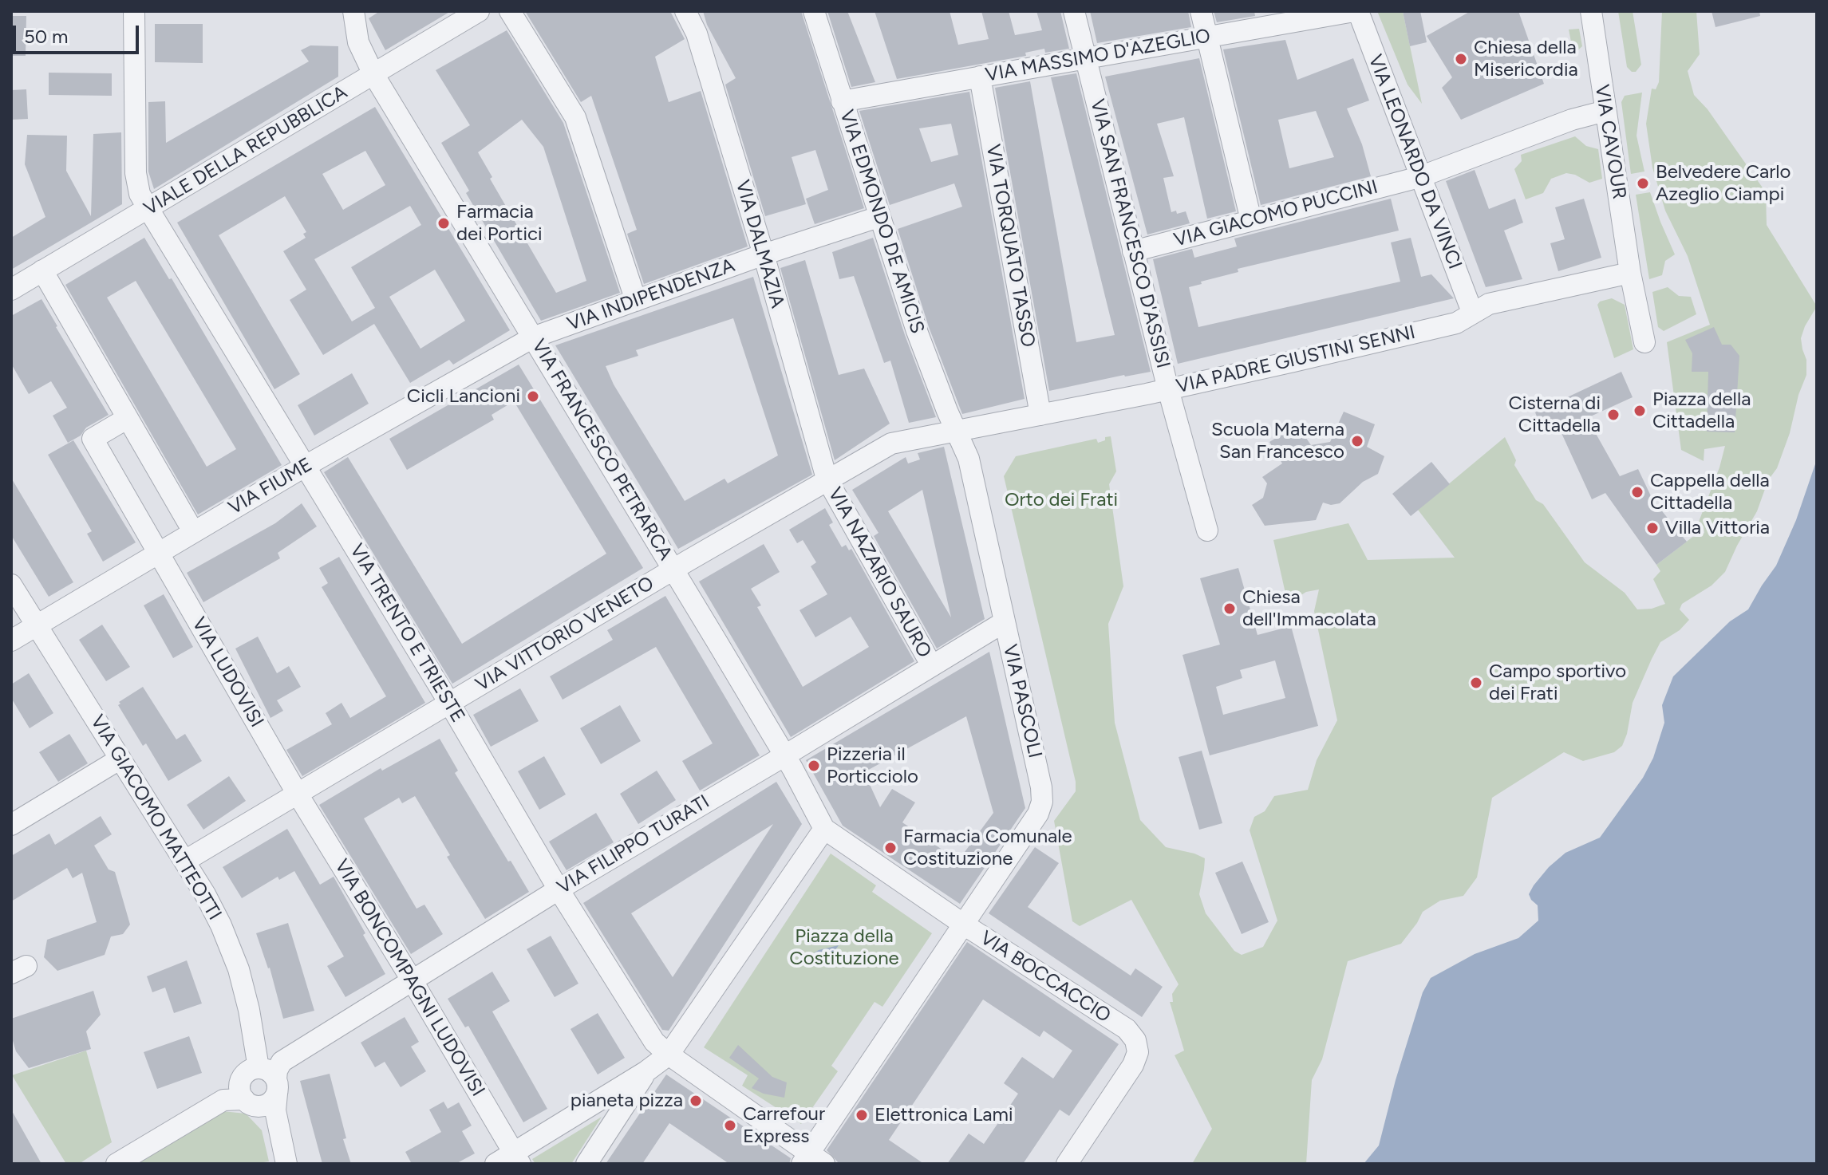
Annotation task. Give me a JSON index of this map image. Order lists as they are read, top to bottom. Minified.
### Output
{"streets":{"street":["VIA MASSIMO D'AZEGLIO","VIA CAVOUR","VIALE DELLA REPUBBLICA","VIA LEONARDO DA VINCI","VIA GIACOMO PUCCINI","VIA EDMONDO DE AMICIS","VIA SAN FRANCESCO D'ASSISI","VIA DALMAZIA","VIA TORQUATO TASSO","VIA INDIPENDENZA","VIA PADRE GIUSTINI SENNI","VIA FRANCESCO PETRARCA","VIA FIUME","VIA NAZARIO SAURO","VIA TRENTO E TRIESTE","VIA VITTORIO VENETO","VIA LUDOVISI","VIA PASCOLI","VIA GIACOMO MATTEOTTI","VIA FILIPPO TURATI","VIA BOCCACCIO","VIA BONCOMPAGNI LUDOVISI"]},"crossings":[["VIA MASSIMO D'AZEGLIO","VIA LEONARDO DA VINCI"],["VIA MASSIMO D'AZEGLIO","VIA EDMONDO DE AMICIS"],["VIA MASSIMO D'AZEGLIO","VIA SAN FRANCESCO D'ASSISI"],["VIA MASSIMO D'AZEGLIO","VIA TORQUATO TASSO"],["VIA CAVOUR","VIA GIACOMO PUCCINI"],["VIA CAVOUR","VIA PADRE GIUSTINI SENNI"],["VIALE DELLA REPUBBLICA","VIA FRANCESCO PETRARCA"],["VIALE DELLA REPUBBLICA","VIA TRENTO E TRIESTE"],["VIA LEONARDO DA VINCI","VIA GIACOMO PUCCINI"],["VIA LEONARDO DA VINCI","VIA PADRE GIUSTINI SENNI"],["VIA GIACOMO PUCCINI","VIA SAN FRANCESCO D'ASSISI"],["VIA EDMONDO DE AMICIS","VIA INDIPENDENZA"],["VIA EDMONDO DE AMICIS","VIA PADRE GIUSTINI SENNI"],["VIA EDMONDO DE AMICIS","VIA VITTORIO VENETO"],["VIA EDMONDO DE AMICIS","VIA PASCOLI"],["VIA SAN FRANCESCO D'ASSISI","VIA PADRE GIUSTINI SENNI"],["VIA DALMAZIA","VIA INDIPENDENZA"],["VIA DALMAZIA","VIA NAZARIO SAURO"],["VIA DALMAZIA","VIA VITTORIO VENETO"],["VIA TORQUATO TASSO","VIA PADRE GIUSTINI SENNI"],["VIA INDIPENDENZA","VIA FRANCESCO PETRARCA"],["VIA INDIPENDENZA","VIA FIUME"],["VIA PADRE GIUSTINI SENNI","VIA VITTORIO VENETO"],["VIA PADRE GIUSTINI SENNI","VIA PASCOLI"],["VIA FRANCESCO PETRARCA","VIA FIUME"],["VIA FRANCESCO PETRARCA","VIA VITTORIO VENETO"],["VIA FRANCESCO PETRARCA","VIA FILIPPO TURATI"],["VIA FIUME","VIA TRENTO E TRIESTE"],["VIA FIUME","VIA LUDOVISI"],["VIA FIUME","VIA GIACOMO MATTEOTTI"],["VIA NAZARIO SAURO","VIA VITTORIO VENETO"],["VIA NAZARIO SAURO","VIA FILIPPO TURATI"],["VIA TRENTO E TRIESTE","VIA VITTORIO VENETO"],["VIA TRENTO E TRIESTE","VIA FILIPPO TURATI"],["VIA VITTORIO VENETO","VIA LUDOVISI"],["VIA VITTORIO VENETO","VIA PASCOLI"],["VIA VITTORIO VENETO","VIA GIACOMO MATTEOTTI"],["VIA VITTORIO VENETO","VIA BONCOMPAGNI LUDOVISI"],["VIA LUDOVISI","VIA BONCOMPAGNI LUDOVISI"],["VIA PASCOLI","VIA FILIPPO TURATI"],["VIA PASCOLI","VIA BOCCACCIO"],["VIA GIACOMO MATTEOTTI","VIA FILIPPO TURATI"],["VIA FILIPPO TURATI","VIA BONCOMPAGNI LUDOVISI"]],"parks":["Orto dei Frati","Piazza della Costituzione"],"places":["Chiesa della Misericordia","Belvedere Carlo Azeglio Ciampi","Farmacia dei Portici","Cicli Lancioni","Piazza della Cittadella","Cisterna di Cittadella","Scuola Materna San Francesco","Cappella della Cittadella","Villa Vittoria","Chiesa dell'Immacolata","Campo sportivo dei Frati","Pizzeria il Porticciolo","Farmacia Comunale Costituzione","pianeta pizza","Elettronica Lami","Carrefour Express"],"scale_bar":"50 m"}
